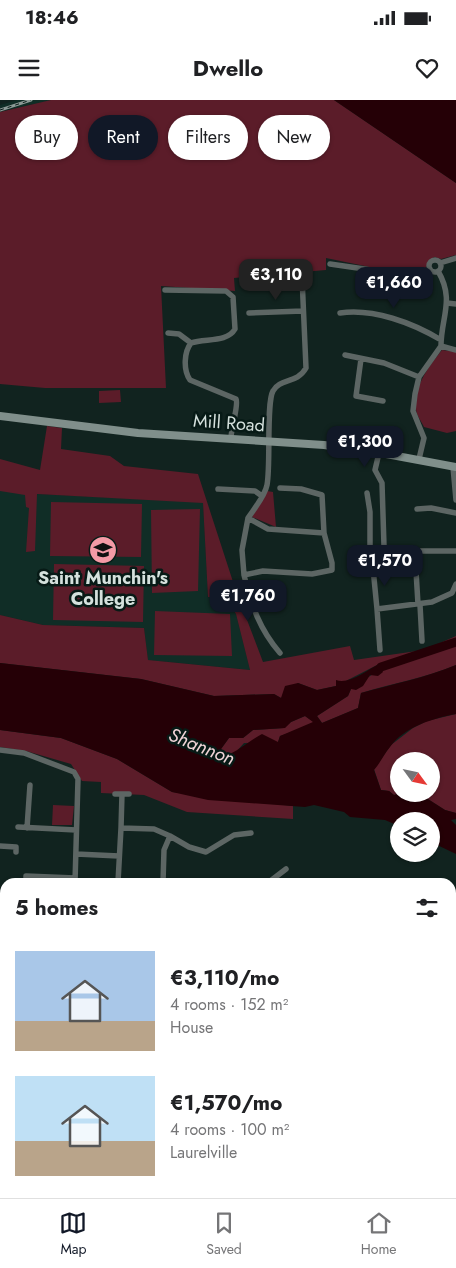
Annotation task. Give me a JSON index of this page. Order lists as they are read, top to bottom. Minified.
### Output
{"streets":{"street":["Mill Road"]},"water":["Shannon"],"places":{"school or university":["Saint Munchin's College"]},"north":"bottom right","page":{"status":"18:46","header":"Dwello","chip":["Buy","Rent","Filters","New"],"price":["€3,110","€1,660","€1,300","€1,570","€1,760"],"heading":"5 homes","list":[{"name":"€3,110/mo","note":"4 rooms · 152 m² · House"},{"name":"€1,570/mo","note":"4 rooms · 100 m² · Laurelville"}],"tabs":["Map","Saved","Home"]}}
